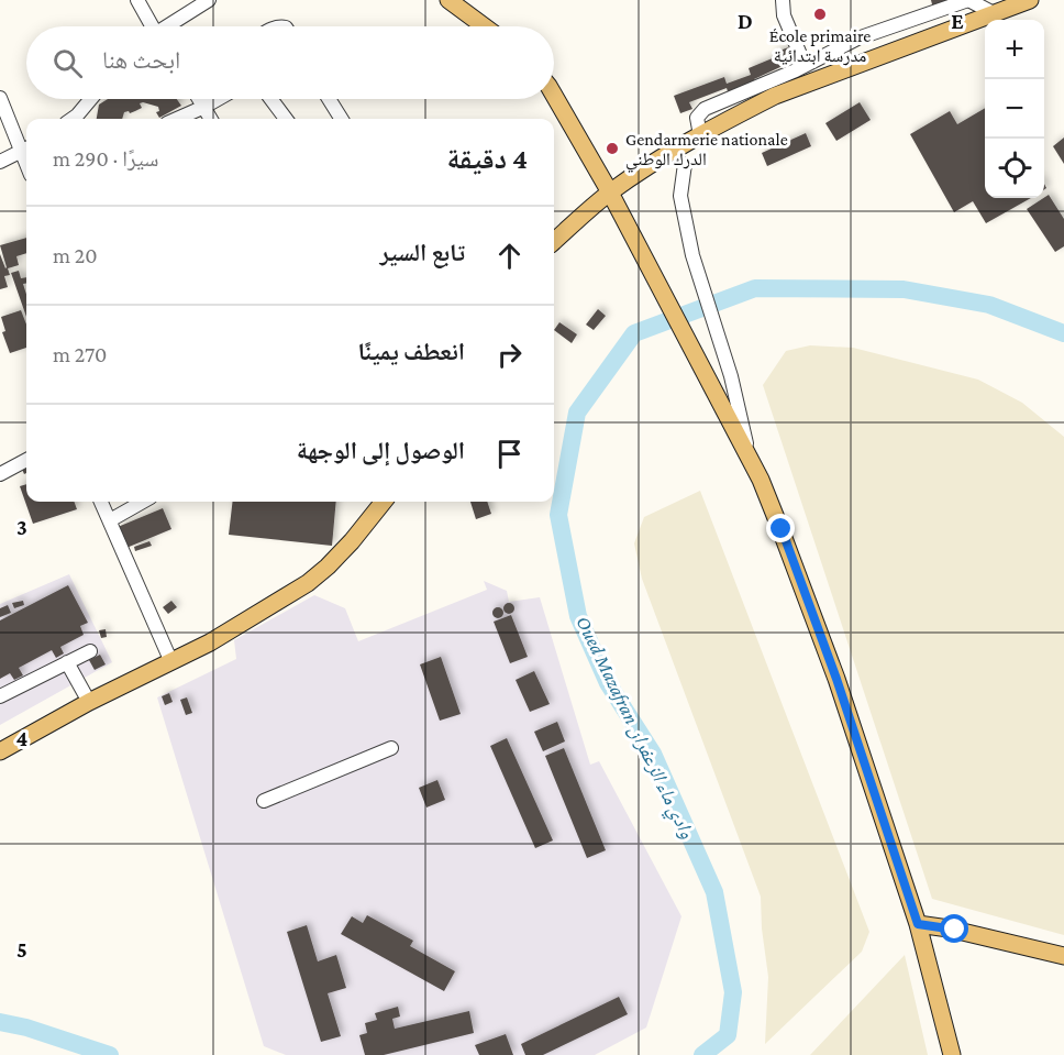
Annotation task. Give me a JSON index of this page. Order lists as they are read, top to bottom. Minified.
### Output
{"water":["Oued Mazafran وادي ماء الزعفران"],"places":["École primaire مدرسة ابتدائية","Gendarmerie nationale الدرك الوطني"],"page":{"map_buttons":["+","−"],"search":"ابحث هنا","heading":["4 دقيقة","سيرًا · 290 m"],"list":[["تابع السير","20 m"],["انعطف يمينًا","270 m"],"الوصول إلى الوجهة"]},"grid":{"columns":["D","E"],"rows":["3","4","5"]}}
